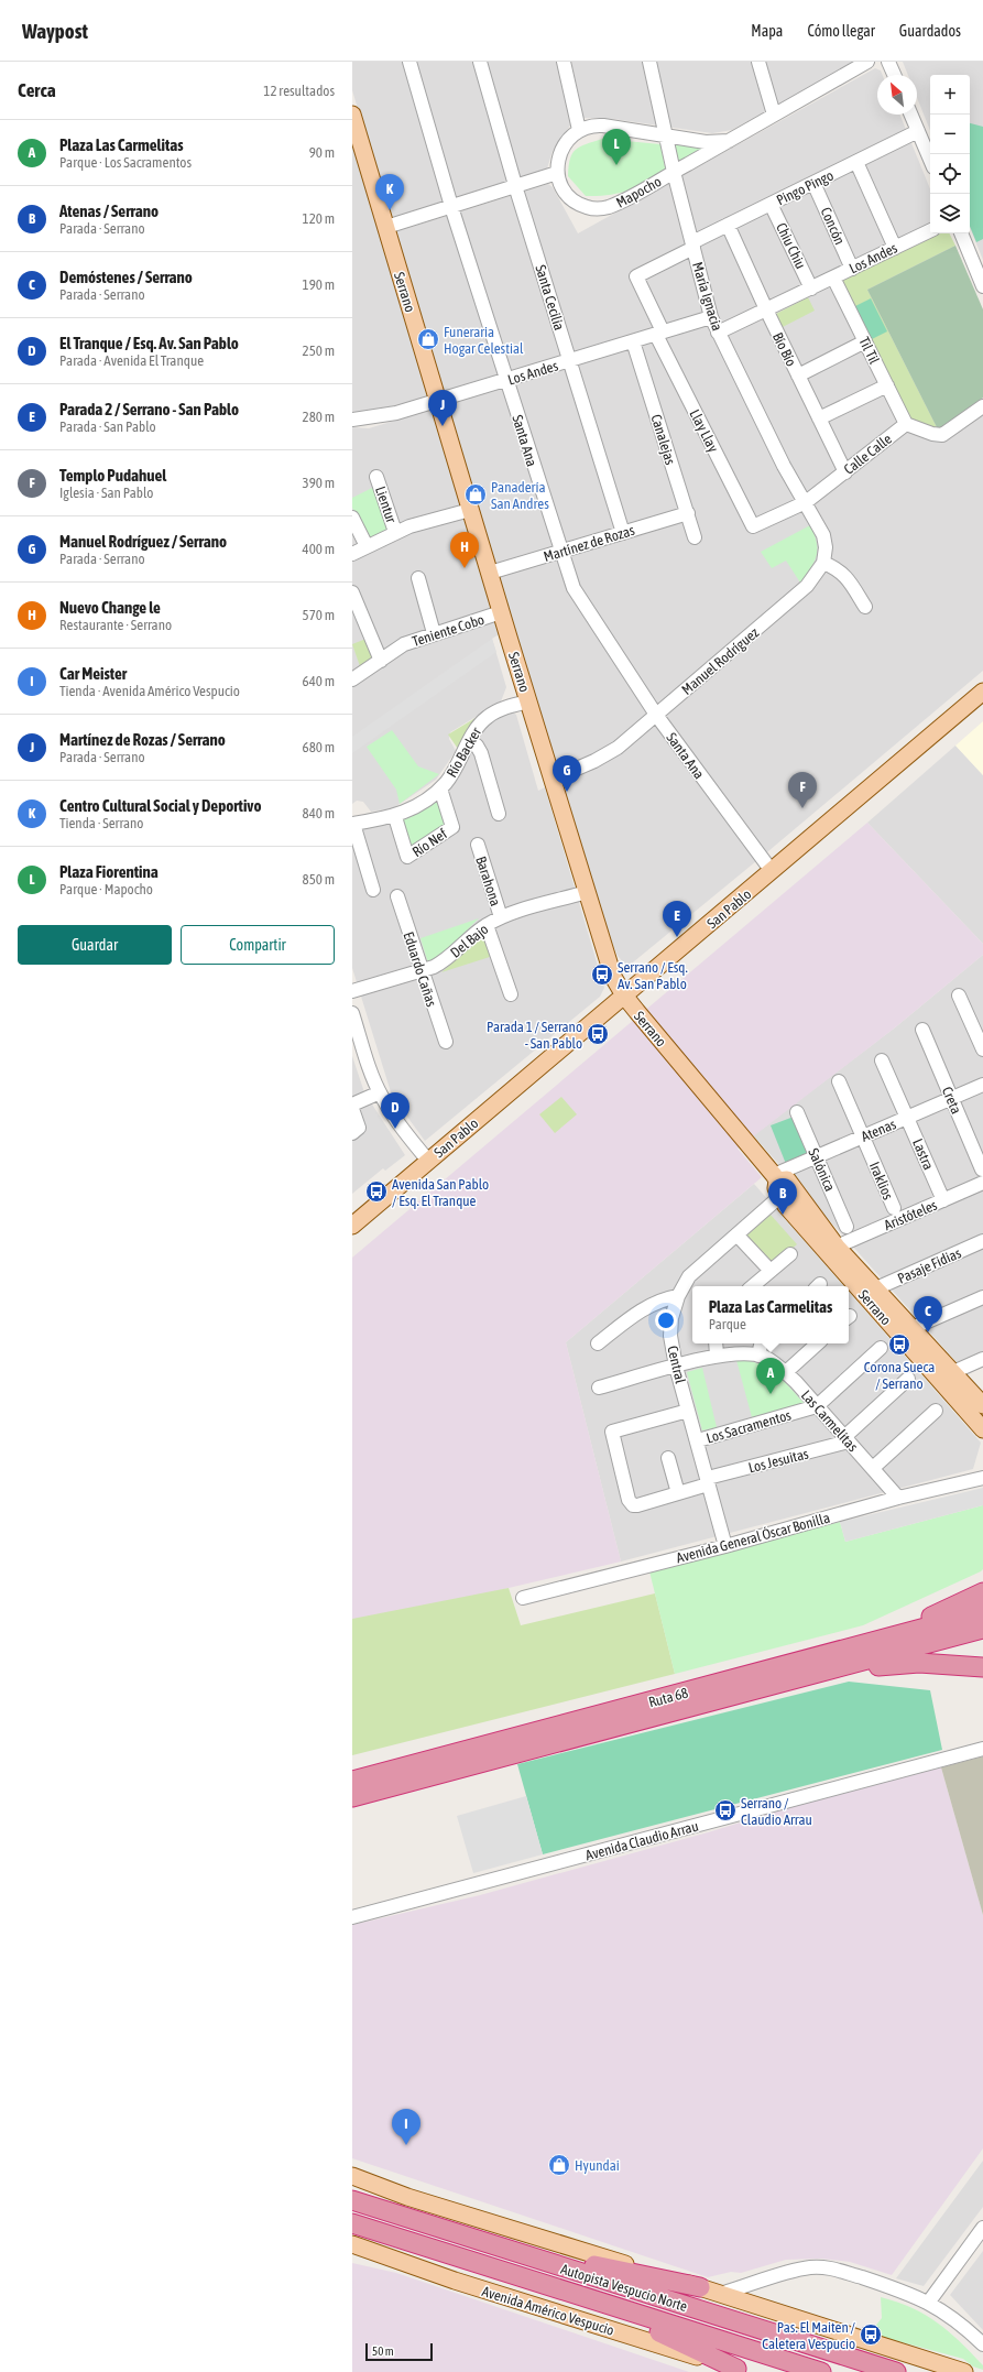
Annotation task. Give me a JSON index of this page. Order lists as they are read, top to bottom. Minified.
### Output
{"streets":{"highway":["Ruta 68","Autopista Vespucio Norte"],"main road":["Serrano","San Pablo","Avenida Américo Vespucio"],"street":["Pingo Pingo","Mapocho","Concón","Chiu Chiu","Los Andes","María Ignacia","Santa Cecilia","Bío Bío","Til Til","Llay Llay","Canalejas","Santa Ana","Calle Calle","Lientur","Martínez de Rozas","Teniente Cobo","Manuel Rodríguez","Río Backer","Río Nef","Barahona","Del Bajo","Eduardo Cañas","Creta","Atenas","Lastra","Salónica","Iraklios","Aristóteles","Pasaje Fidias","Central","Las Carmelitas","Los Sacramentos","Los Jesuitas","Avenida General Óscar Bonilla","Avenida Claudio Arrau"]},"crossings":[["Pingo Pingo","Concón"],["Pingo Pingo","Chiu Chiu"],["Pingo Pingo","María Ignacia"],["Pingo Pingo","Bío Bío"],["Pingo Pingo","Llay Llay"],["Mapocho","María Ignacia"],["Concón","Los Andes"],["Chiu Chiu","Los Andes"],["Los Andes","Serrano"],["Los Andes","María Ignacia"],["Los Andes","Santa Cecilia"],["Los Andes","Bío Bío"],["Los Andes","Til Til"],["Los Andes","Llay Llay"],["Los Andes","Canalejas"],["Los Andes","Santa Ana"],["Serrano","Martínez de Rozas"],["Serrano","Teniente Cobo"],["Serrano","Manuel Rodríguez"],["Serrano","Río Backer"],["Serrano","San Pablo"],["Serrano","Del Bajo"],["Serrano","Atenas"],["Serrano","Aristóteles"],["Serrano","Pasaje Fidias"],["Serrano","Central"],["María Ignacia","Calle Calle"],["María Ignacia","Manuel Rodríguez"],["Santa Cecilia","Martínez de Rozas"],["Bío Bío","Calle Calle"],["Til Til","Calle Calle"],["Llay Llay","Calle Calle"],["Canalejas","Martínez de Rozas"],["Santa Ana","Martínez de Rozas"],["Santa Ana","Manuel Rodríguez"],["Santa Ana","San Pablo"],["Río Backer","Río Nef"],["Barahona","Del Bajo"],["Del Bajo","Eduardo Cañas"],["Creta","Atenas"],["Creta","Aristóteles"],["Atenas","Lastra"],["Atenas","Salónica"],["Atenas","Iraklios"],["Lastra","Aristóteles"],["Central","Las Carmelitas"],["Central","Los Sacramentos"],["Central","Los Jesuitas"],["Central","Avenida General Óscar Bonilla"],["Las Carmelitas","Los Sacramentos"],["Las Carmelitas","Los Jesuitas"],["Las Carmelitas","Avenida General Óscar Bonilla"]],"places":{"shop":["Funeraria Hogar Celestial","Panadería San Andres","Hyundai"],"bus stop":["Serrano / Esq. Av. San Pablo","Parada 1 / Serrano - San Pablo","Avenida San Pablo / Esq. El Tranque","Corona Sueca / Serrano","Serrano / Claudio Arrau","Pas. El Maiten / Caletera Vespucio"]},"scale_bar":"50 m","north":"top left","page":{"header":"Waypost","nav":["Mapa","Cómo llegar","Guardados"],"heading":["Cerca","12 resultados"],"map_buttons":["+","−"],"list":[{"mark":"A","name":"Plaza Las Carmelitas","note":"Parque · Los Sacramentos","value":"90 m"},{"mark":"B","name":"Atenas / Serrano","note":"Parada · Serrano","value":"120 m"},{"mark":"C","name":"Demóstenes / Serrano","note":"Parada · Serrano","value":"190 m"},{"mark":"D","name":"El Tranque / Esq. Av. San Pablo","note":"Parada · Avenida El Tranque","value":"250 m"},{"mark":"E","name":"Parada 2 / Serrano - San Pablo","note":"Parada · San Pablo","value":"280 m"},{"mark":"F","name":"Templo Pudahuel","note":"Iglesia · San Pablo","value":"390 m"},{"mark":"G","name":"Manuel Rodríguez / Serrano","note":"Parada · Serrano","value":"400 m"},{"mark":"H","name":"Nuevo Change le","note":"Restaurante · Serrano","value":"570 m"},{"mark":"I","name":"Car Meister","note":"Tienda · Avenida Américo Vespucio","value":"640 m"},{"mark":"J","name":"Martínez de Rozas / Serrano","note":"Parada · Serrano","value":"680 m"},{"mark":"K","name":"Centro Cultural Social y Deportivo","note":"Tienda · Serrano","value":"840 m"},{"mark":"L","name":"Plaza Fiorentina","note":"Parque · Mapocho","value":"850 m"}],"pins":["L","K","J","H","G","F","E","D","B","C","A","I"],"buttons":["Guardar","Compartir"],"popup":["Plaza Las Carmelitas","Parque"],"scale":"50 m"}}
